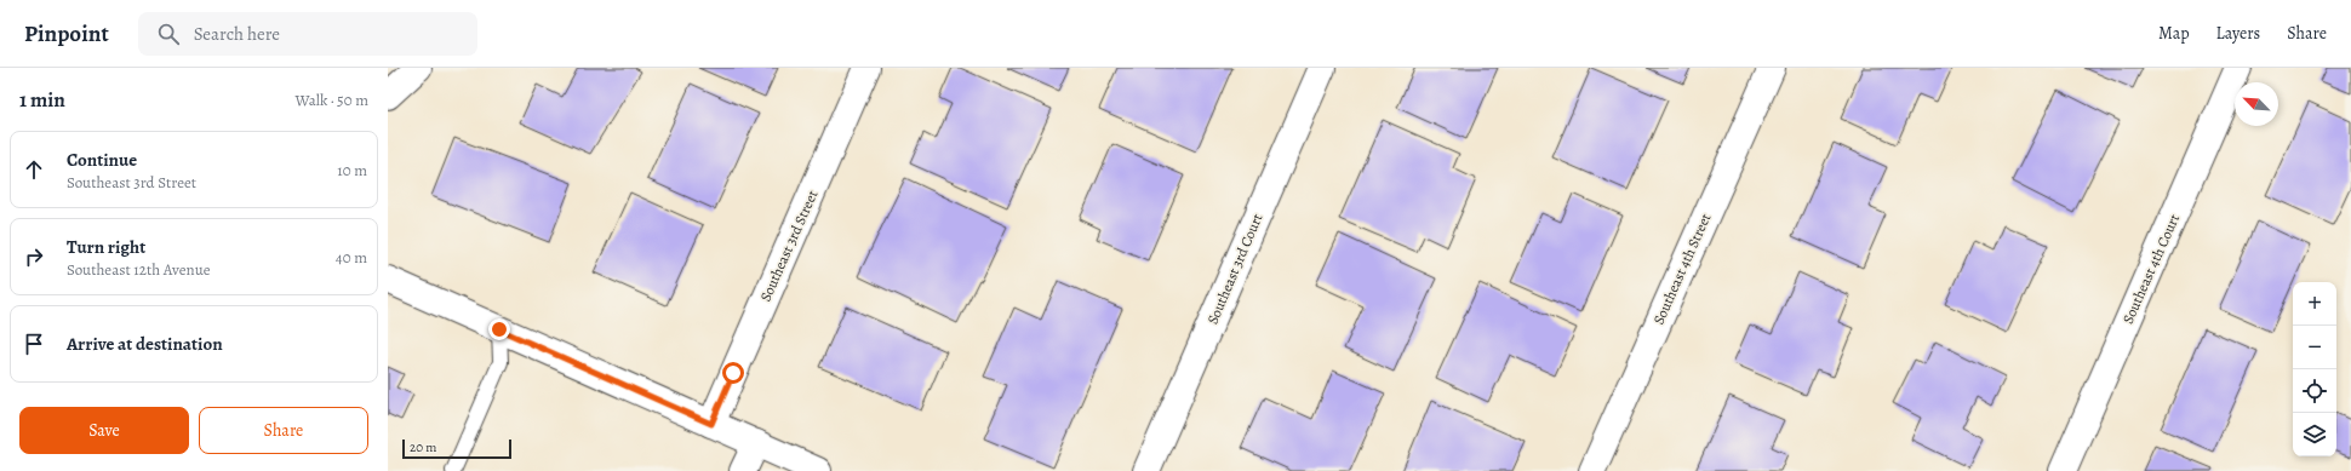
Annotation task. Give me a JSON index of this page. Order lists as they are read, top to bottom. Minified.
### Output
{"streets":{"street":["Southeast 3rd Street","Southeast 3rd Court","Southeast 4th Street","Southeast 4th Court"]},"scale_bar":"20 m","north":"top left","page":{"header":"Pinpoint","search":"Search here","nav":["Map","Layers","Share"],"heading":["1 min","Walk · 50 m"],"list":[["Continue","Southeast 3rd Street","10 m"],["Turn right","Southeast 12th Avenue","40 m"],"Arrive at destination"],"map_buttons":["+","−"],"buttons":["Save","Share"],"scale":"20 m"}}
